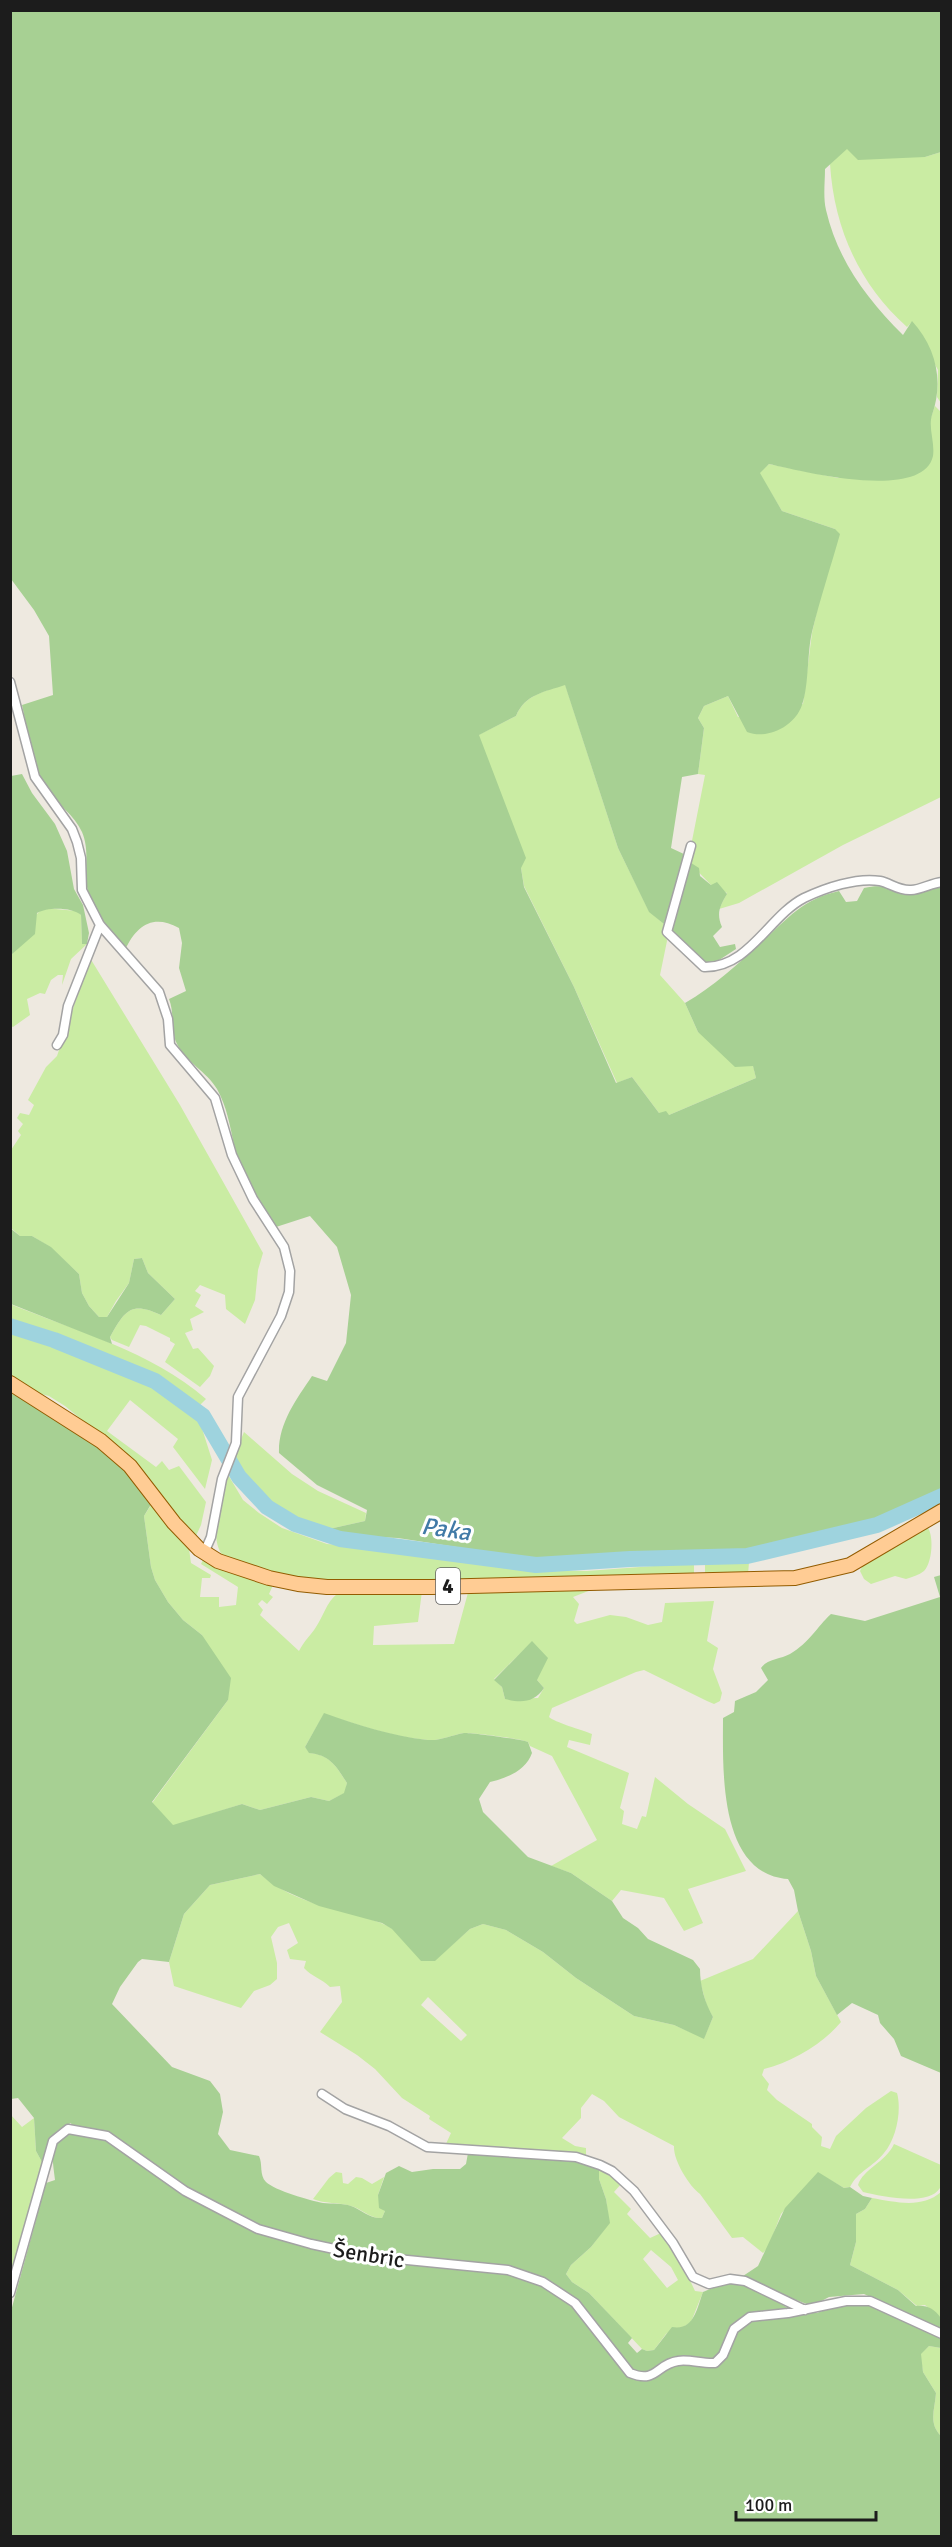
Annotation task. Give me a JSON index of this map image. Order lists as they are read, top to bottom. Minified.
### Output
{"streets":{"main road":["4"],"street":["Šenbric"]},"water":["Paka"],"scale_bar":"100 m"}
